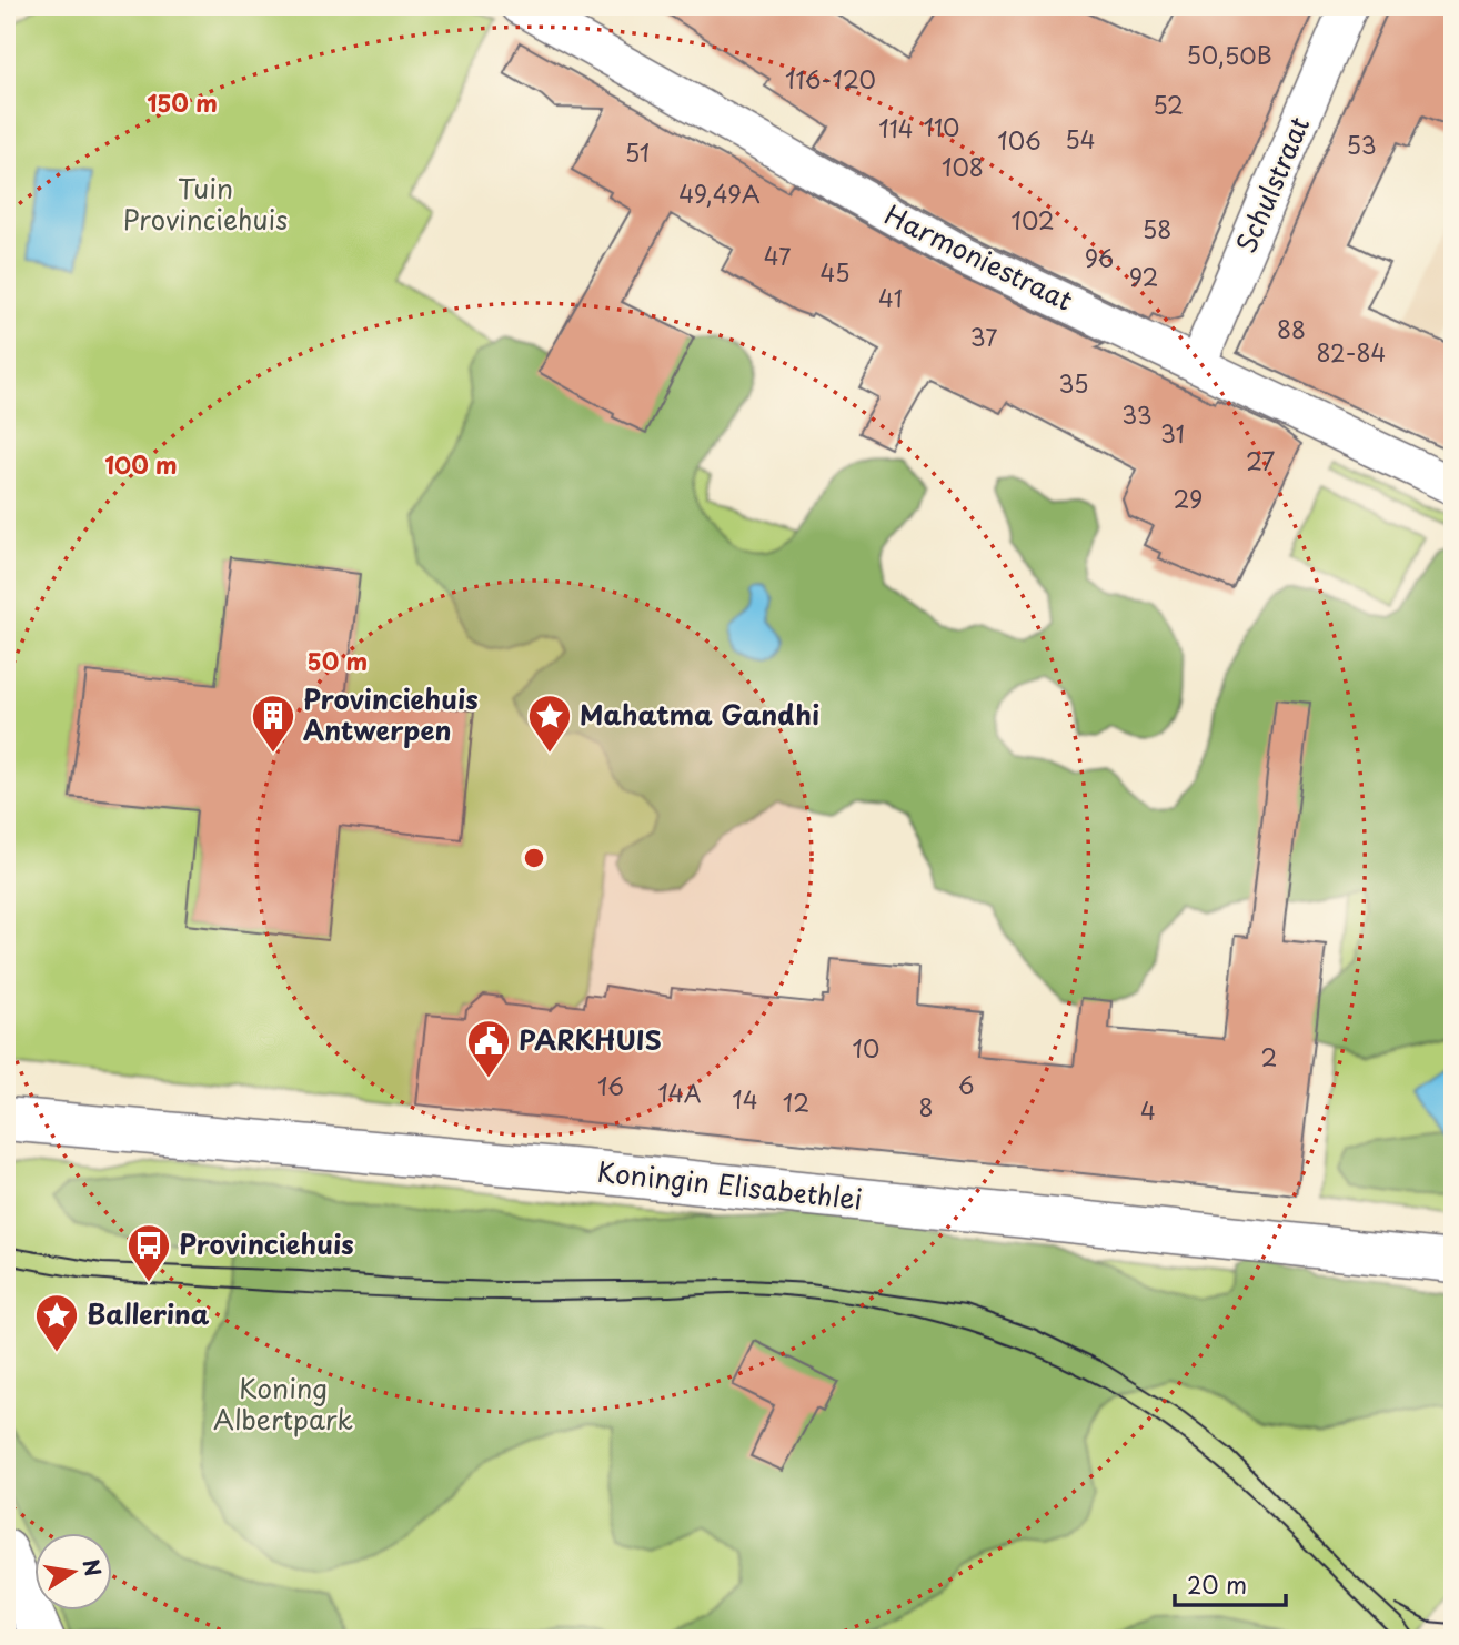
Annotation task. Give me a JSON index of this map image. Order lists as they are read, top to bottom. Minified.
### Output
{"streets":{"main road":["Koningin Elisabethlei"],"street":["Schulstraat","Harmoniestraat"]},"crossings":[["Schulstraat","Harmoniestraat"]],"parks":["Tuin Provinciehuis","Koning Albertpark"],"places":{"building":["Provinciehuis Antwerpen"],"place":["Mahatma Gandhi","Ballerina"],"public building":["PARKHUIS"],"bus stop":["Provinciehuis"]},"house_numbers":["50,50B","116-120","52","110","114","54","106","53","51","108","49,49A","102","58","47","96","45","92","41","88","37","82-84","35","33","31","27","29","10","2","6","16","14A","14","12","8","4"],"scale_bar":"20 m","north":"right","rings":["150 m","100 m","50 m"]}
